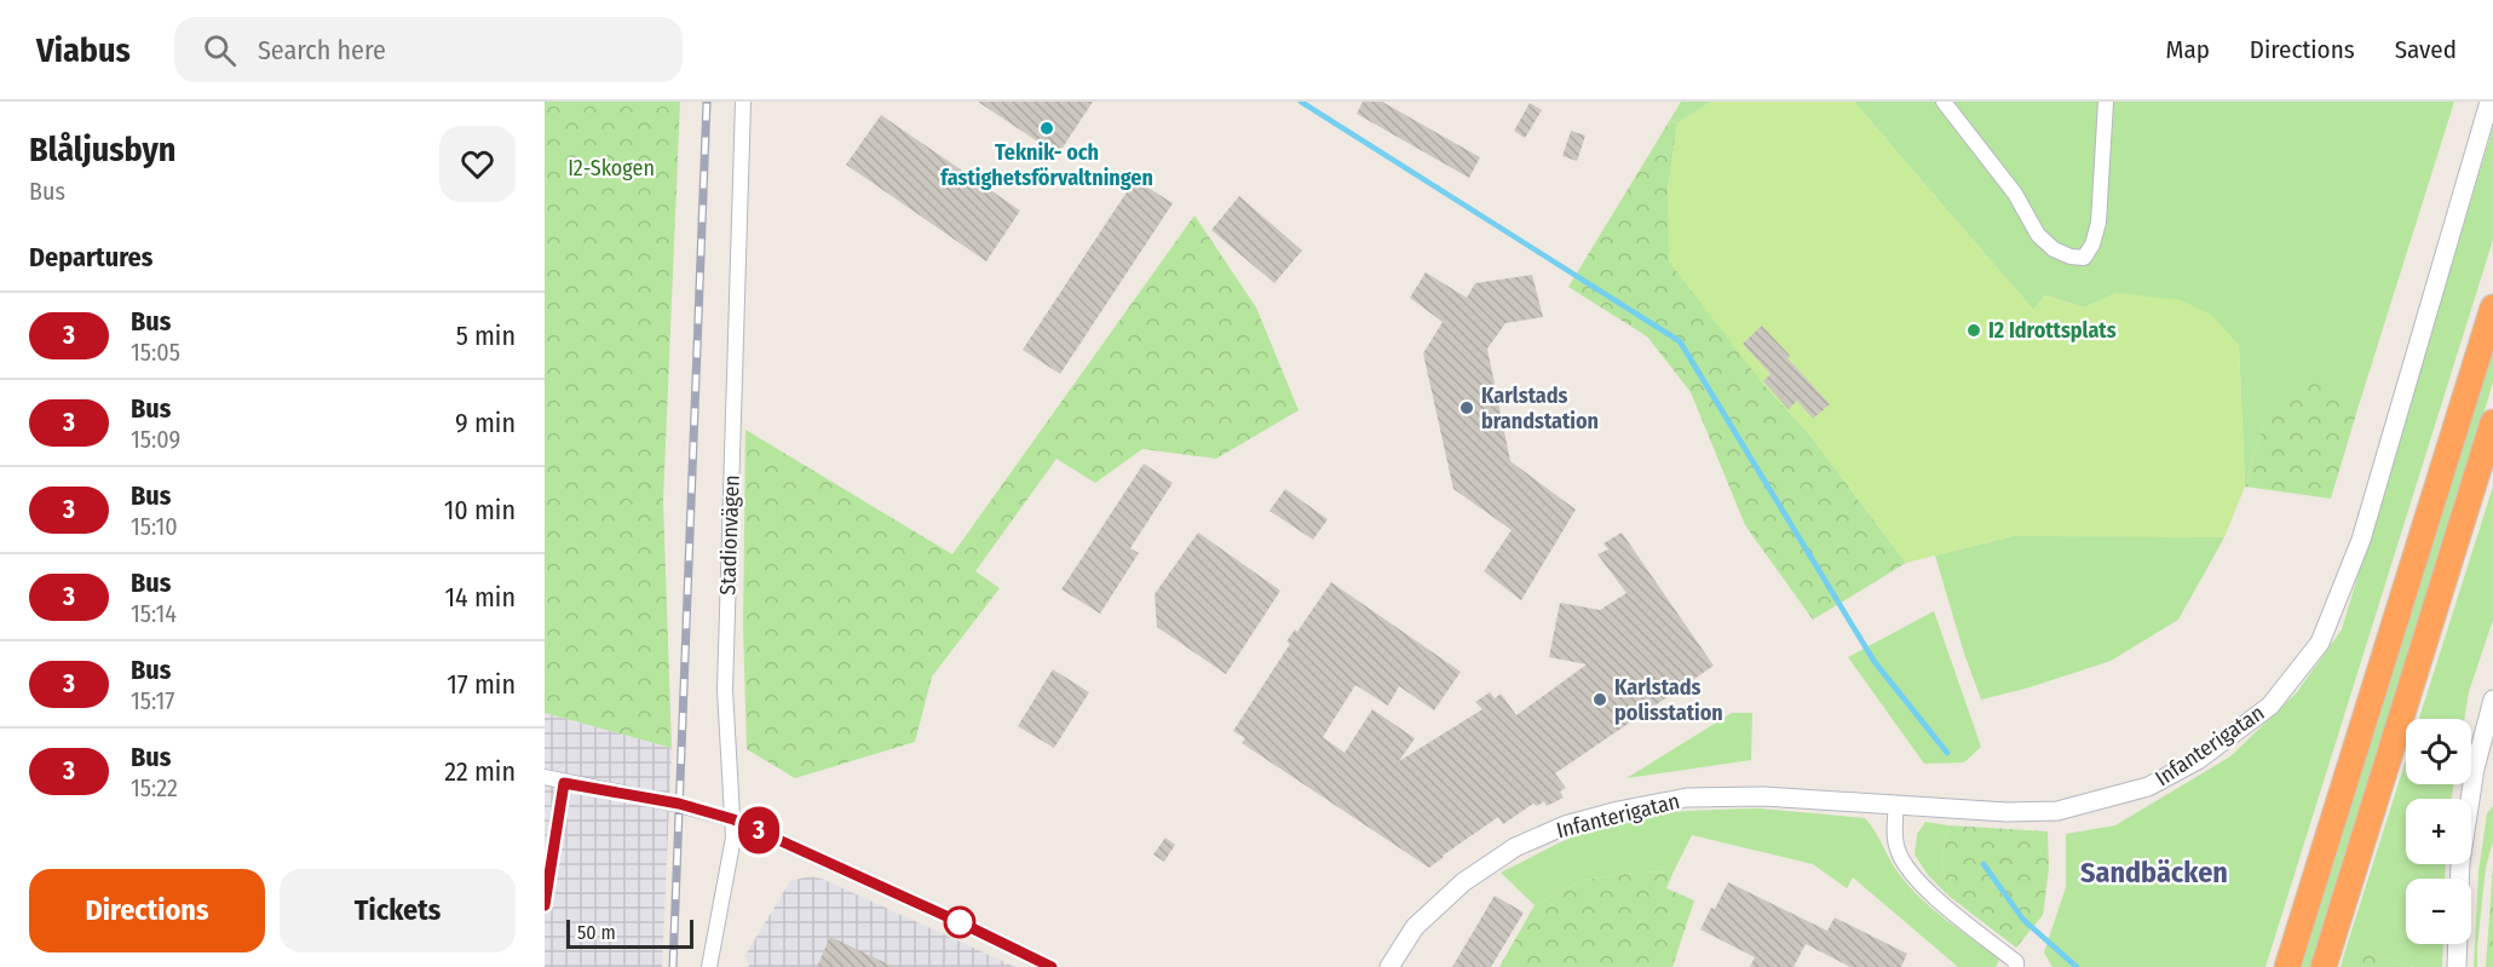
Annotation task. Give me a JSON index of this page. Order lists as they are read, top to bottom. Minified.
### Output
{"streets":{"street":["Stadionvägen","Infanterigatan"]},"districts":["Sandbäcken"],"parks":["I2-Skogen"],"places":["Teknik- och fastighetsförvaltningen","I2 Idrottsplats","Karlstads brandstation","Karlstads polisstation"],"lines":["bus line 3"],"scale_bar":"50 m","page":{"header":"Viabus","search":"Search here","nav":["Map","Directions","Saved"],"heading":[["Blåljusbyn","Bus"],"Departures"],"on_map":"3","list":[{"mark":"3","name":"Bus","note":"15:05","value":"5 min"},{"mark":"3","name":"Bus","note":"15:09","value":"9 min"},{"mark":"3","name":"Bus","note":"15:10","value":"10 min"},{"mark":"3","name":"Bus","note":"15:14","value":"14 min"},{"mark":"3","name":"Bus","note":"15:17","value":"17 min"},{"mark":"3","name":"Bus","note":"15:22","value":"22 min"}],"map_buttons":["+","−"],"buttons":["Directions","Tickets"],"scale":"50 m"}}
